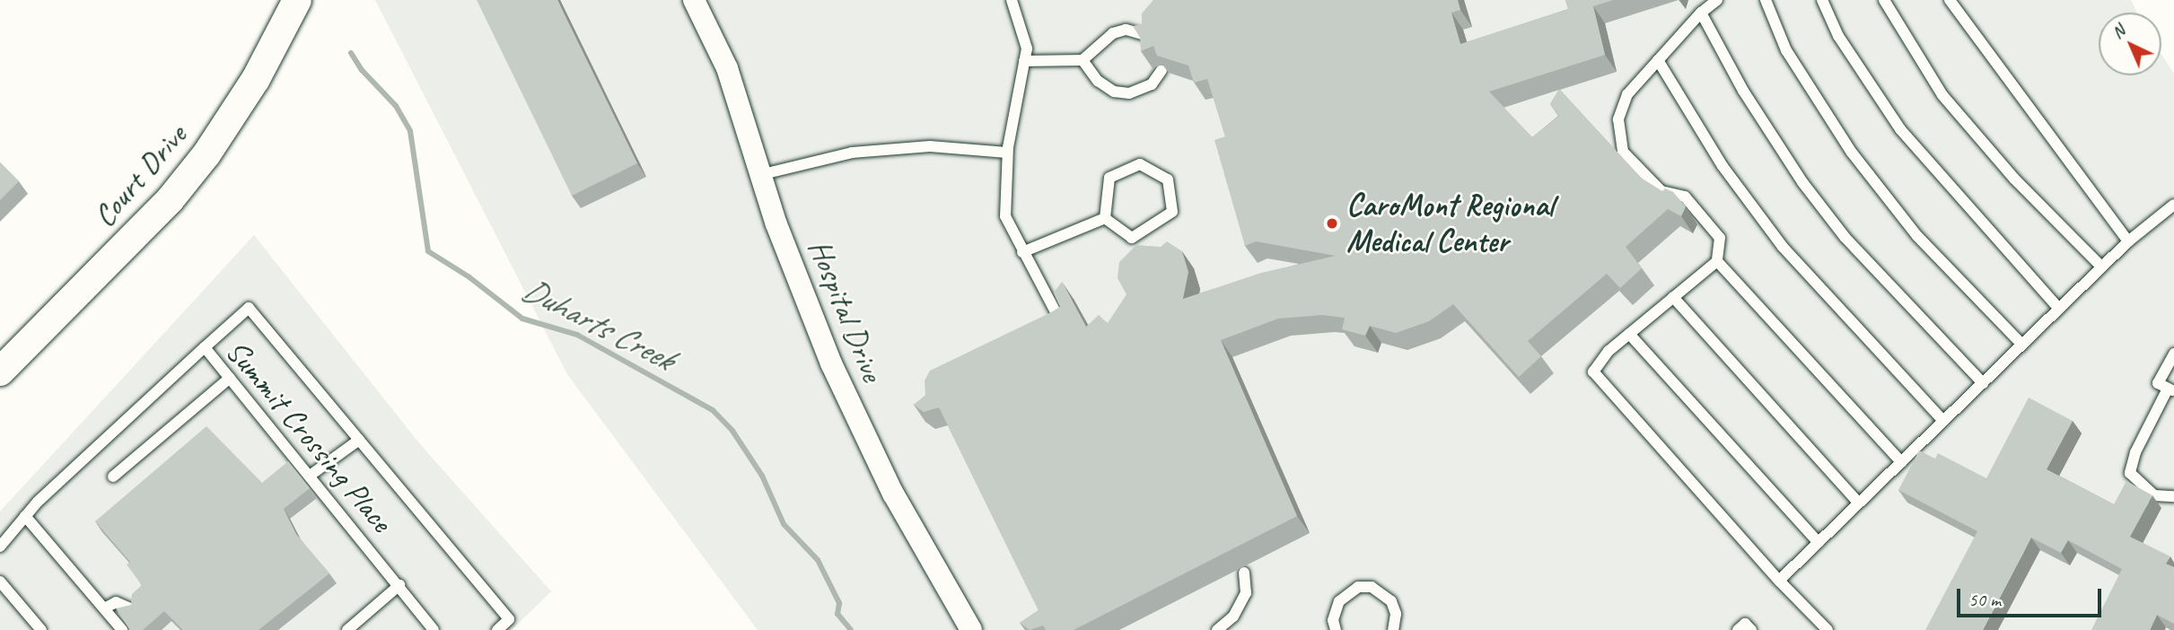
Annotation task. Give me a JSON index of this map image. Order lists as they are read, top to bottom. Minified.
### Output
{"streets":{"street":["Court Drive","Hospital Drive"],"lane":["Summit Crossing Place"]},"water":["Duharts Creek"],"places":["CaroMont Regional Medical Center"],"scale_bar":"50 m","north":"top left"}
